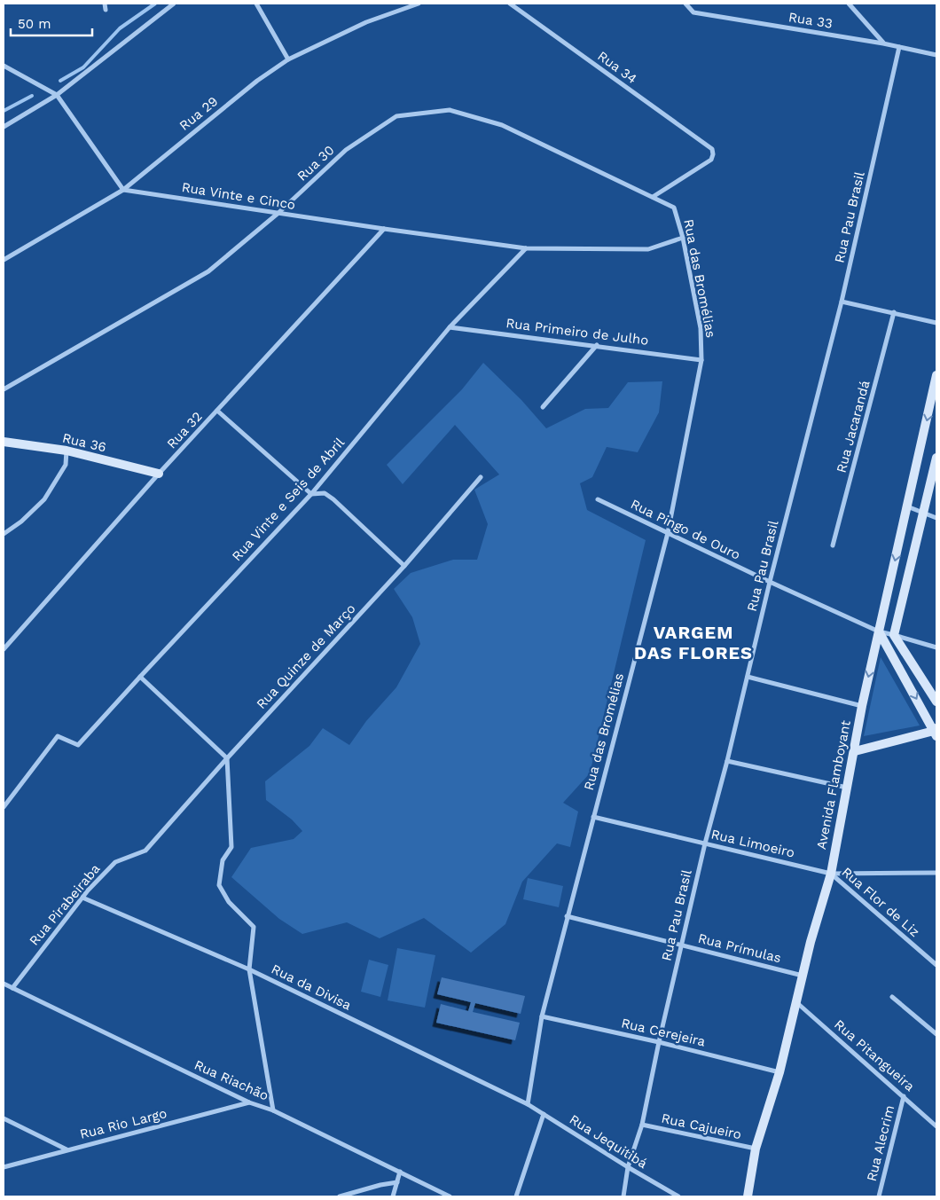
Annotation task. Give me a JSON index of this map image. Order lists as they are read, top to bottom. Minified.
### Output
{"streets":{"street":["Rua 33","Rua 34","Rua 29","Rua 30","Rua Vinte e Cinco","Rua Pau Brasil","Rua das Bromélias","Rua Primeiro de Julho","Rua Jacarandá","Rua 32","Rua 36","Rua Vinte e Seis de Abril","Rua Pingo de Ouro","Rua Quinze de Março","Avenida Flamboyant","Rua Limoeiro","Rua Flor de Liz","Rua Pirabeiraba","Rua Prímulas","Rua da Divisa","Rua Cerejeira","Rua Pitangueira","Rua Riachão","Rua Rio Largo","Rua Cajueiro","Rua Jequitibá","Rua Alecrim"]},"crossings":[["Rua 33","Rua Pau Brasil"],["Rua 34","Rua 30"],["Rua 29","Rua Vinte e Cinco"],["Rua 30","Rua Vinte e Cinco"],["Rua 30","Rua das Bromélias"],["Rua Vinte e Cinco","Rua das Bromélias"],["Rua Vinte e Cinco","Rua 32"],["Rua Vinte e Cinco","Rua Vinte e Seis de Abril"],["Rua Pau Brasil","Rua Pingo de Ouro"],["Rua Pau Brasil","Rua Limoeiro"],["Rua Pau Brasil","Rua Prímulas"],["Rua Pau Brasil","Rua Cerejeira"],["Rua Pau Brasil","Rua Cajueiro"],["Rua Pau Brasil","Rua Jequitibá"],["Rua das Bromélias","Rua Primeiro de Julho"],["Rua das Bromélias","Rua Pingo de Ouro"],["Rua das Bromélias","Rua Limoeiro"],["Rua das Bromélias","Rua Prímulas"],["Rua das Bromélias","Rua da Divisa"],["Rua das Bromélias","Rua Cerejeira"],["Rua das Bromélias","Rua Jequitibá"],["Rua Primeiro de Julho","Rua Vinte e Seis de Abril"],["Rua 32","Rua 36"],["Rua Pingo de Ouro","Avenida Flamboyant"],["Rua Quinze de Março","Rua Pirabeiraba"],["Avenida Flamboyant","Rua Limoeiro"],["Avenida Flamboyant","Rua Flor de Liz"],["Avenida Flamboyant","Rua Prímulas"],["Avenida Flamboyant","Rua Cerejeira"],["Avenida Flamboyant","Rua Pitangueira"],["Avenida Flamboyant","Rua Cajueiro"],["Rua Limoeiro","Rua Flor de Liz"],["Rua Pirabeiraba","Rua da Divisa"],["Rua Pirabeiraba","Rua Riachão"],["Rua da Divisa","Rua Jequitibá"],["Rua Pitangueira","Rua Alecrim"],["Rua Riachão","Rua Rio Largo"]],"districts":["VARGEM DAS FLORES"],"scale_bar":"50 m"}
